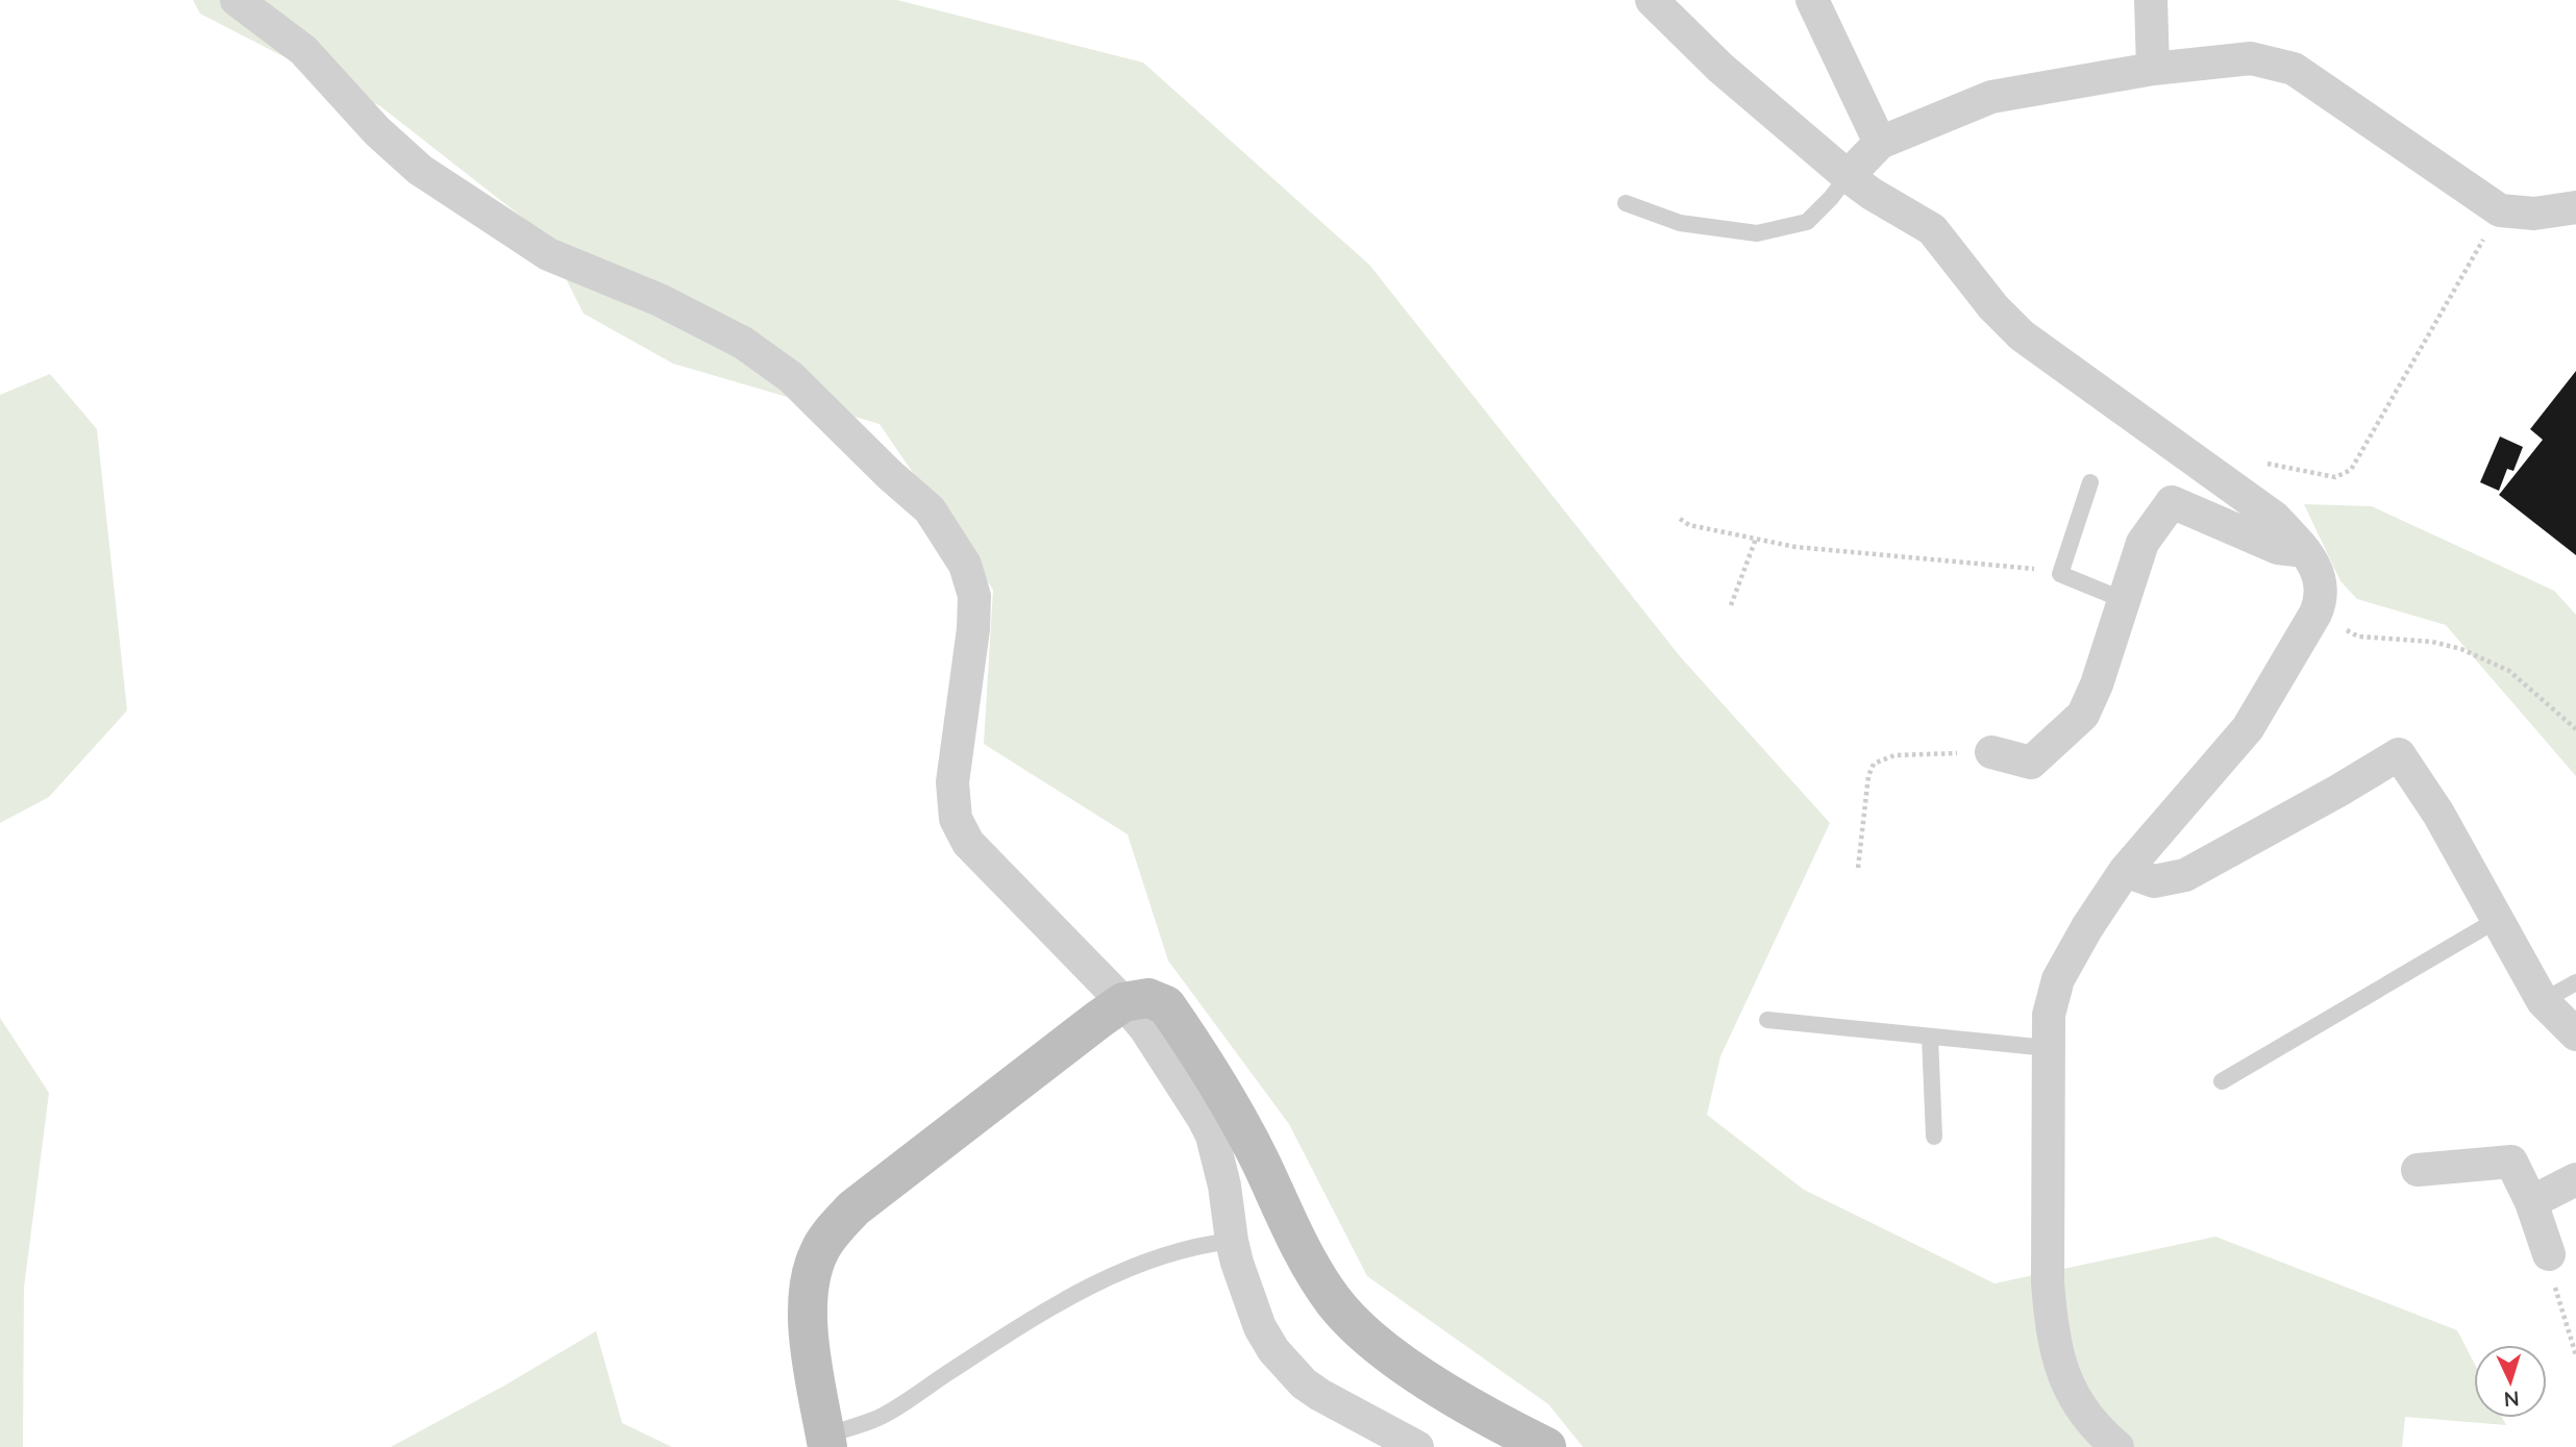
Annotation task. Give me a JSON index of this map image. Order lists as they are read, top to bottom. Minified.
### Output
{"north":"bottom"}
